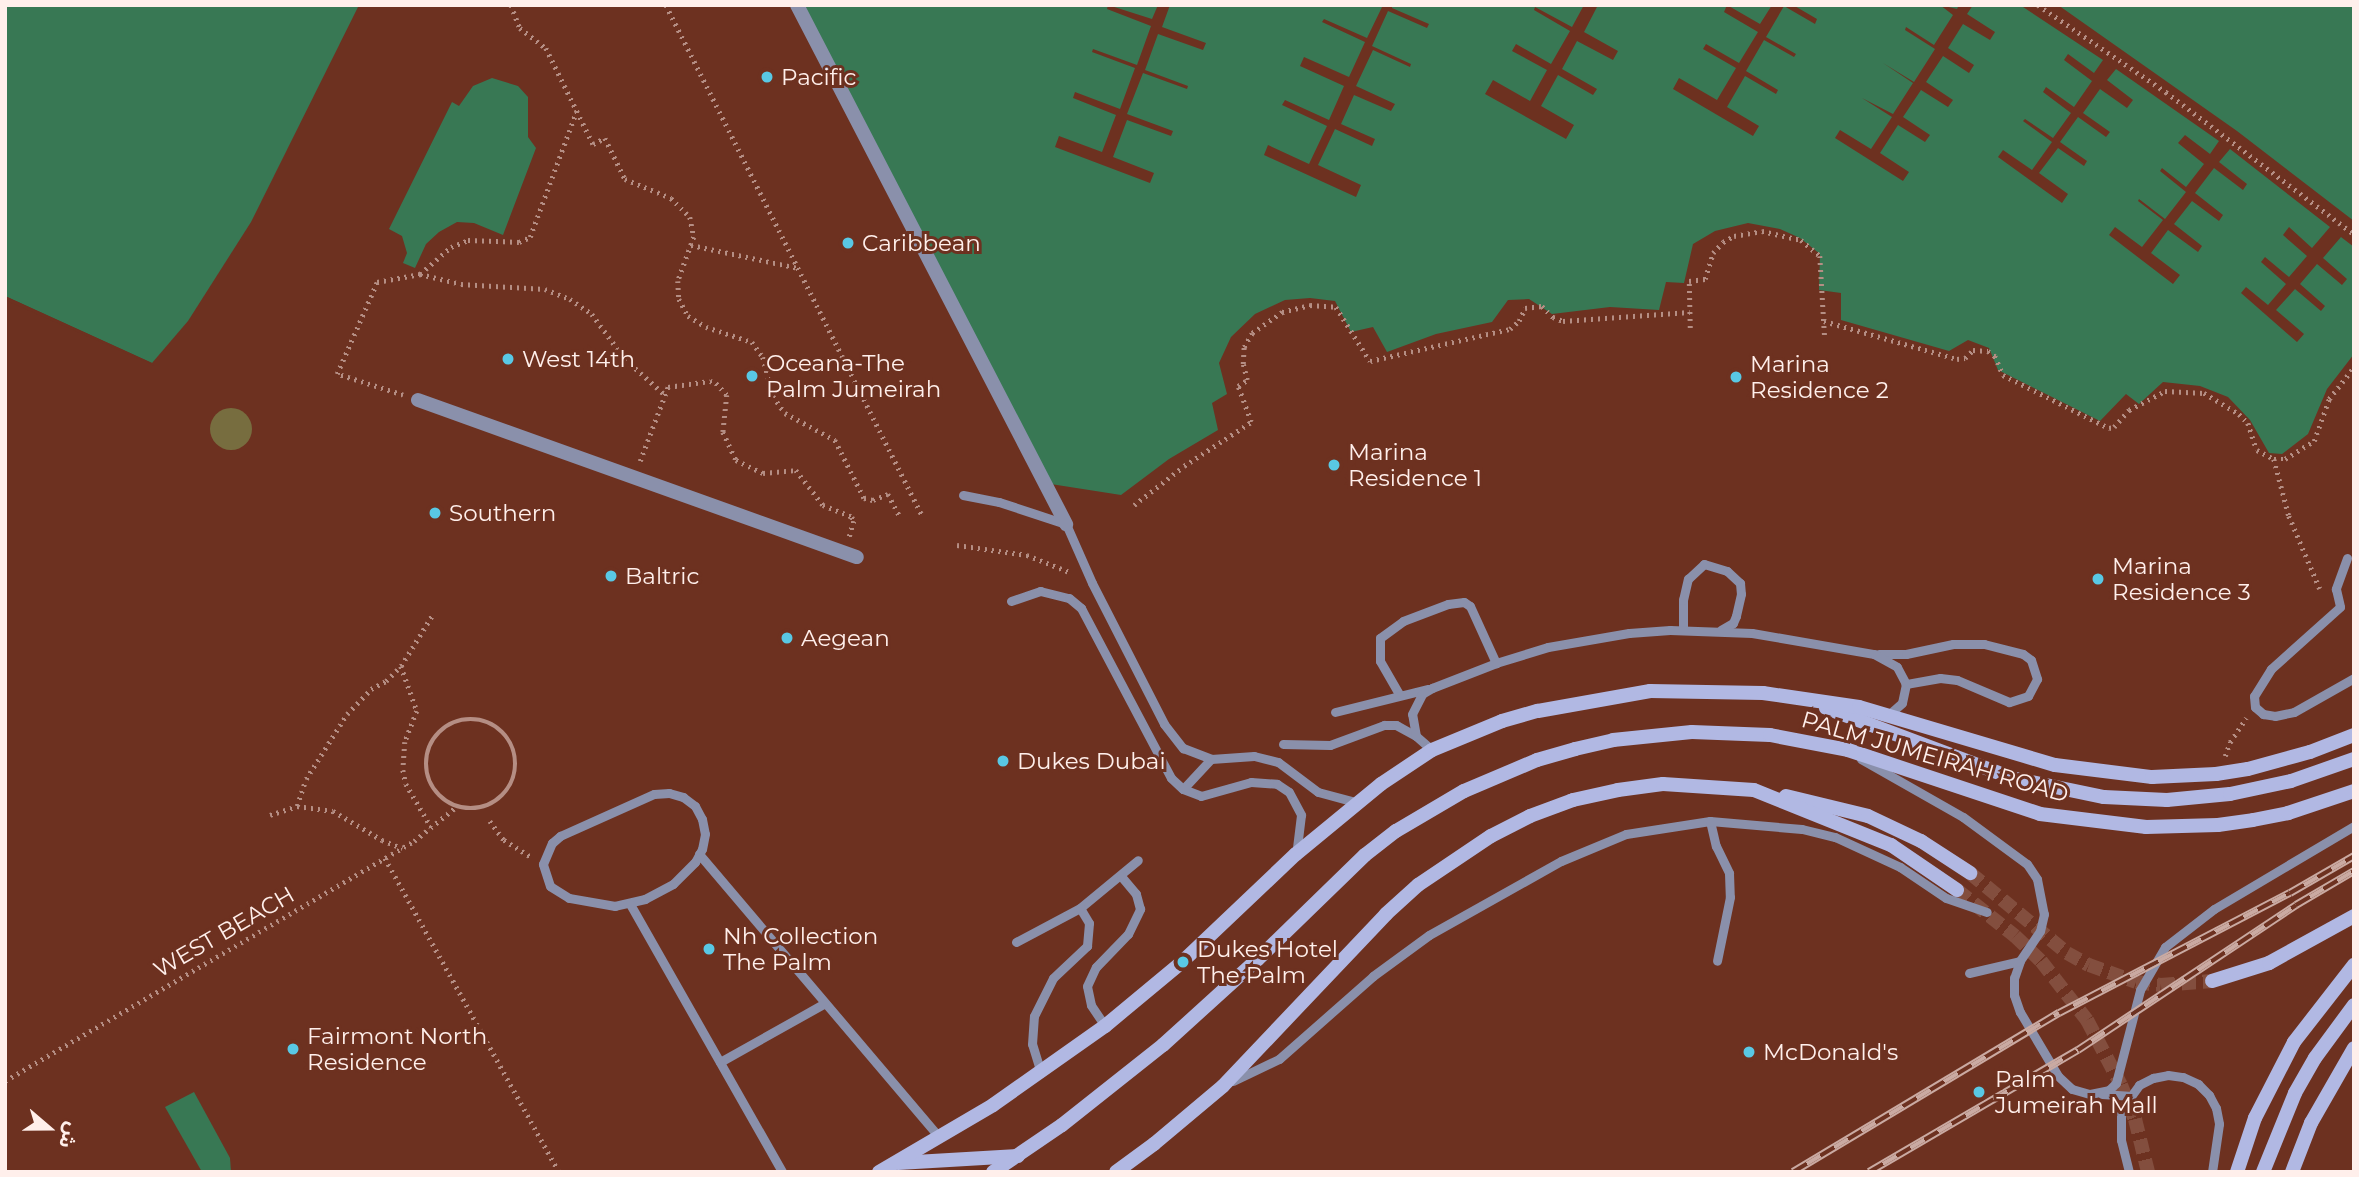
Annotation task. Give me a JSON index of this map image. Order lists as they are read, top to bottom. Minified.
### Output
{"streets":{"main road":["PALM JUMEIRAH ROAD"],"path":["WEST BEACH"]},"places":["Pacific","Caribbean","West 14th","Oceana-The Palm Jumeirah","Marina Residence 2","Marina Residence 1","Southern","Baltric","Marina Residence 3","Aegean","Dukes Dubai","Nh Collection The Palm","Dukes Hotel The Palm","Fairmont North Residence","McDonald's","Palm Jumeirah Mall"],"north":"right"}
